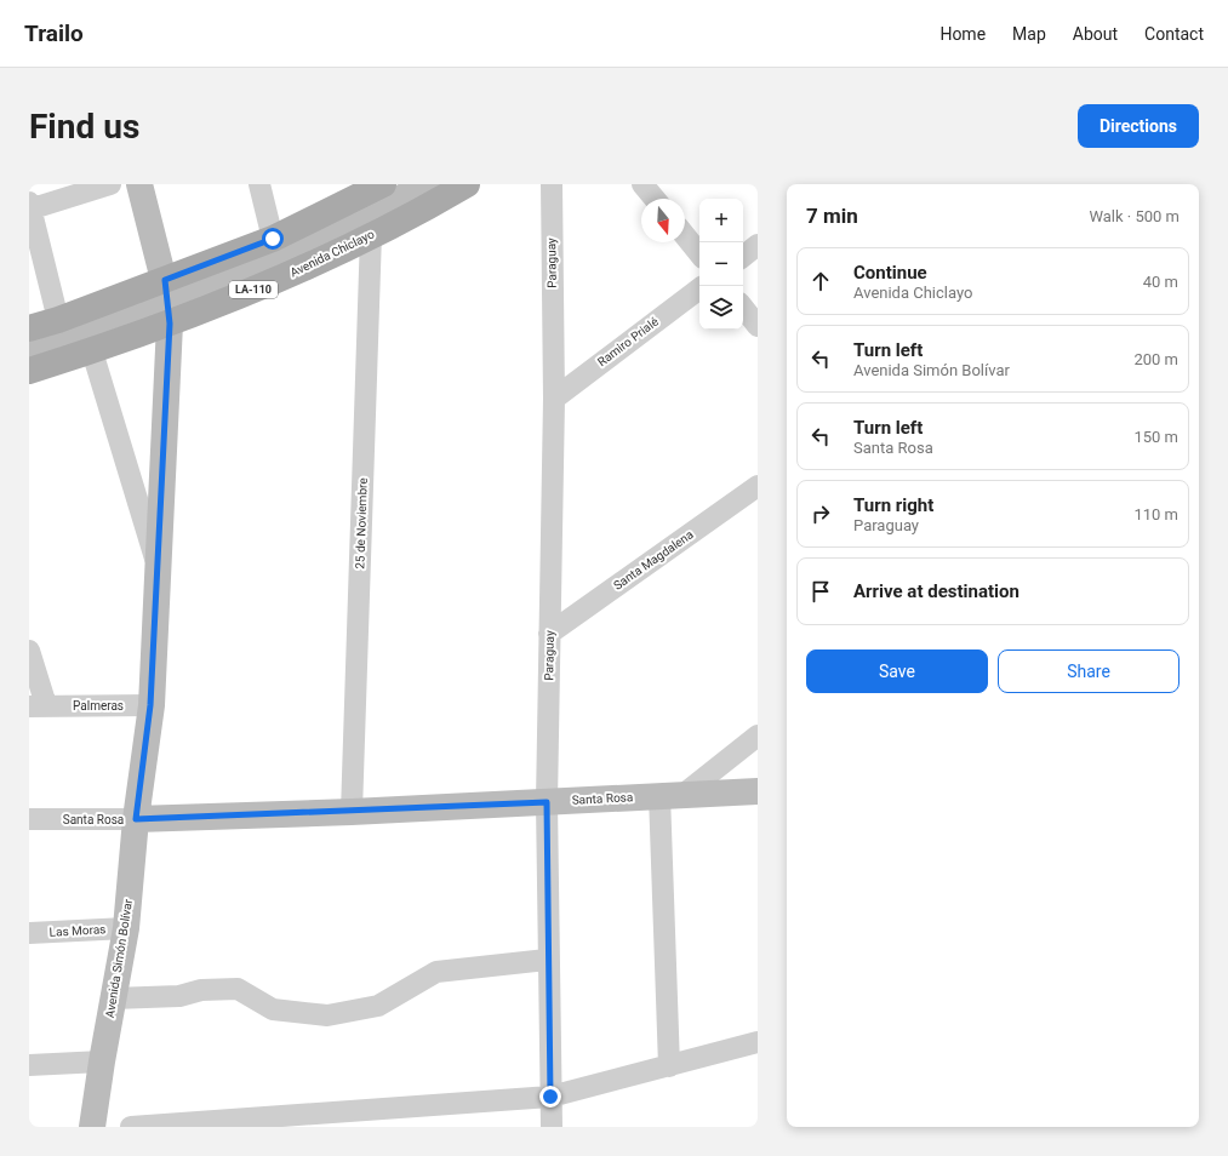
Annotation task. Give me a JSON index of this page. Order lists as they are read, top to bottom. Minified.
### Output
{"streets":{"main road":["Avenida Chiclayo","LA-110"],"street":["Paraguay","Ramiro Prialé","25 de Noviembre","Santa Magdalena","Palmeras","Santa Rosa","Las Moras","Avenida Simón Bolívar"]},"crossings":[["Avenida Chiclayo","25 de Noviembre"],["Avenida Chiclayo","Avenida Simón Bolívar"],["Paraguay","Ramiro Prialé"],["Paraguay","Santa Magdalena"],["Paraguay","Santa Rosa"],["25 de Noviembre","Santa Rosa"],["Palmeras","Avenida Simón Bolívar"],["Santa Rosa","Avenida Simón Bolívar"],["Las Moras","Avenida Simón Bolívar"]],"north":"bottom","page":{"header":"Trailo","nav":["Home","Map","About","Contact"],"buttons":["Directions",["Save","Share"]],"title":"Find us","heading":["7 min","Walk · 500 m"],"map_buttons":["+","−"],"list":[["Continue","Avenida Chiclayo","40 m"],["Turn left","Avenida Simón Bolívar","200 m"],["Turn left","Santa Rosa","150 m"],["Turn right","Paraguay","110 m"],"Arrive at destination"]}}
